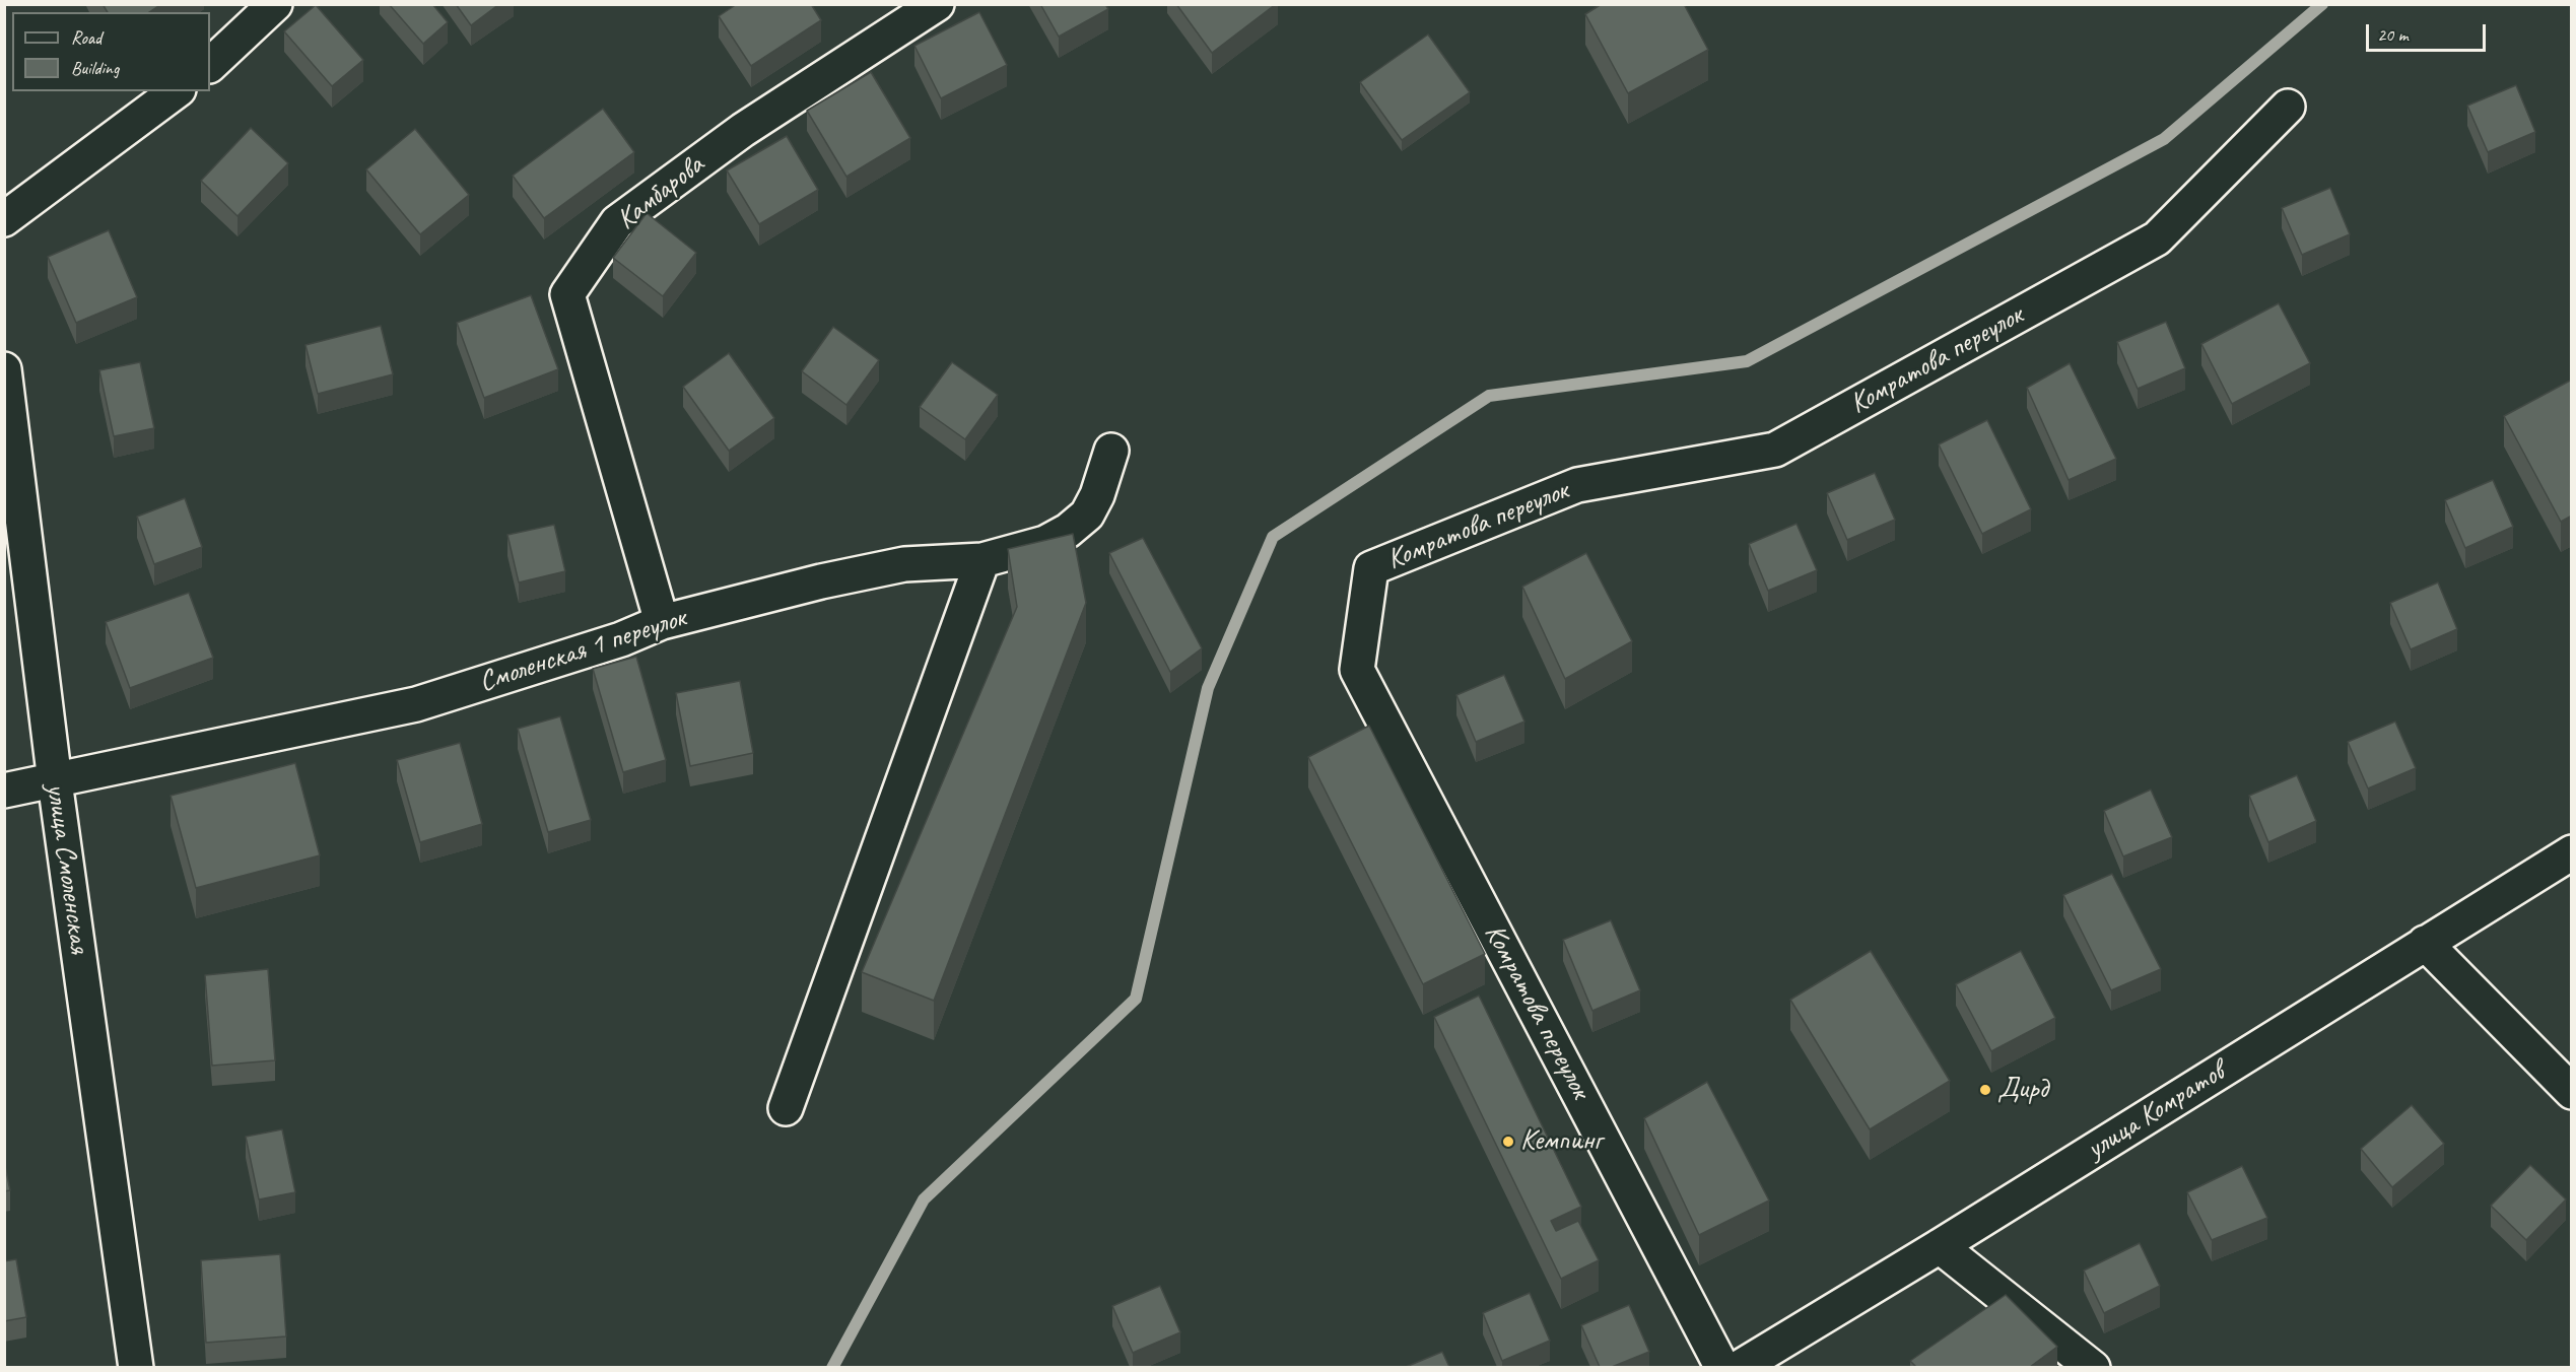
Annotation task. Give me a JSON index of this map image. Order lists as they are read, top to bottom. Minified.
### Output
{"streets":{"street":["Камбарова","Комратова переулок","Смоленская 1 переулок","улица Смоленская","улица Комратов"]},"crossings":[["Камбарова","Смоленская 1 переулок"],["Смоленская 1 переулок","улица Смоленская"]],"places":["Дирд","Кемпинг"],"legend":["Road","Building"],"scale_bar":"20 m"}
